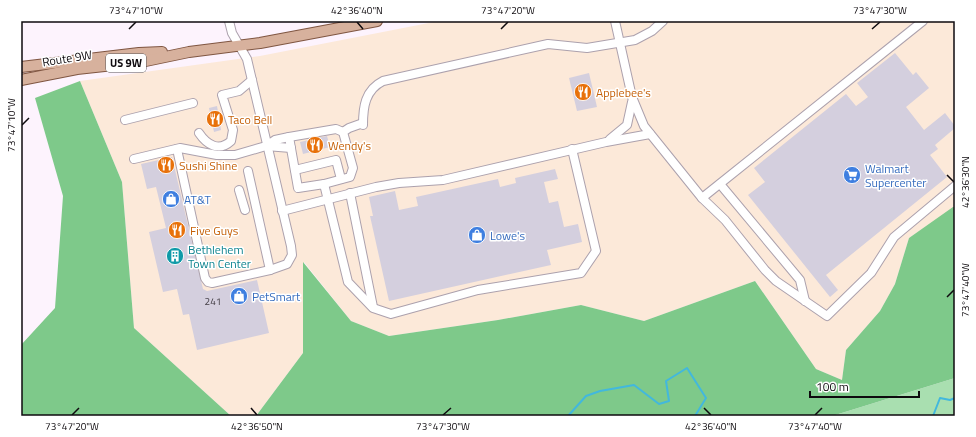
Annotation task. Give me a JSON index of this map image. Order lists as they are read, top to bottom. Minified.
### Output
{"streets":{"main road":["Route 9W","US 9W"]},"places":{"restaurant":["Applebee's","Taco Bell","Wendy's","Sushi Shine","Five Guys"],"supermarket":["Walmart Supercenter"],"shop":["AT&T","Lowe's","PetSmart"],"building":["Bethlehem Town Center"]},"house_numbers":["241"],"scale_bar":"100 m","coordinates":["73°47'10\"W","42°36'40\"N","73°47'20\"W","73°47'30\"W","42°36'30\"N","73°47'40\"W","42°36'50\"N"]}
